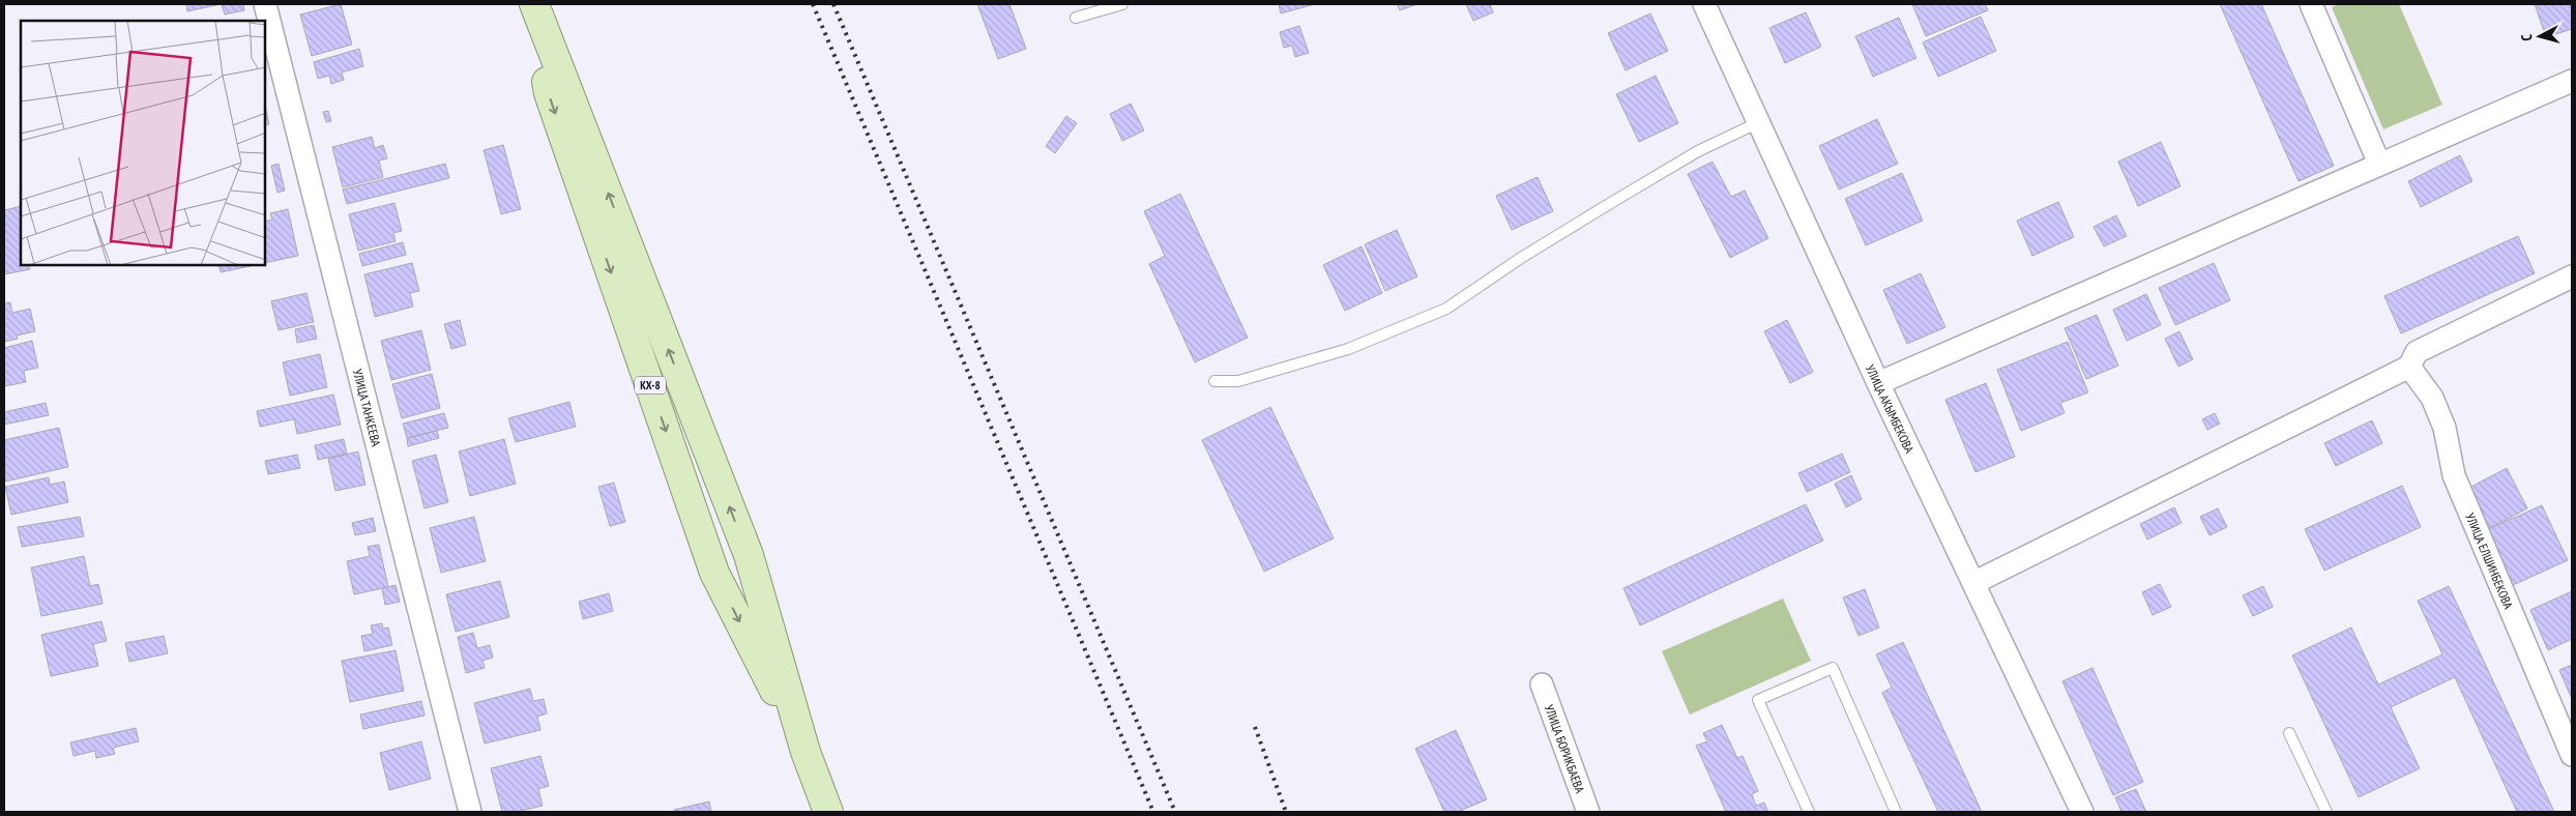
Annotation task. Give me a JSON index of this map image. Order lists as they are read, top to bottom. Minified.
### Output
{"streets":{"main road":["КХ-8"],"street":["УЛИЦА ТАНКЕЕВА","УЛИЦА АКЫМБЕКОВА","УЛИЦА ЕЛШИНБЕКОВА","УЛИЦА БОРИКБАЕВА"]},"north":"left"}
